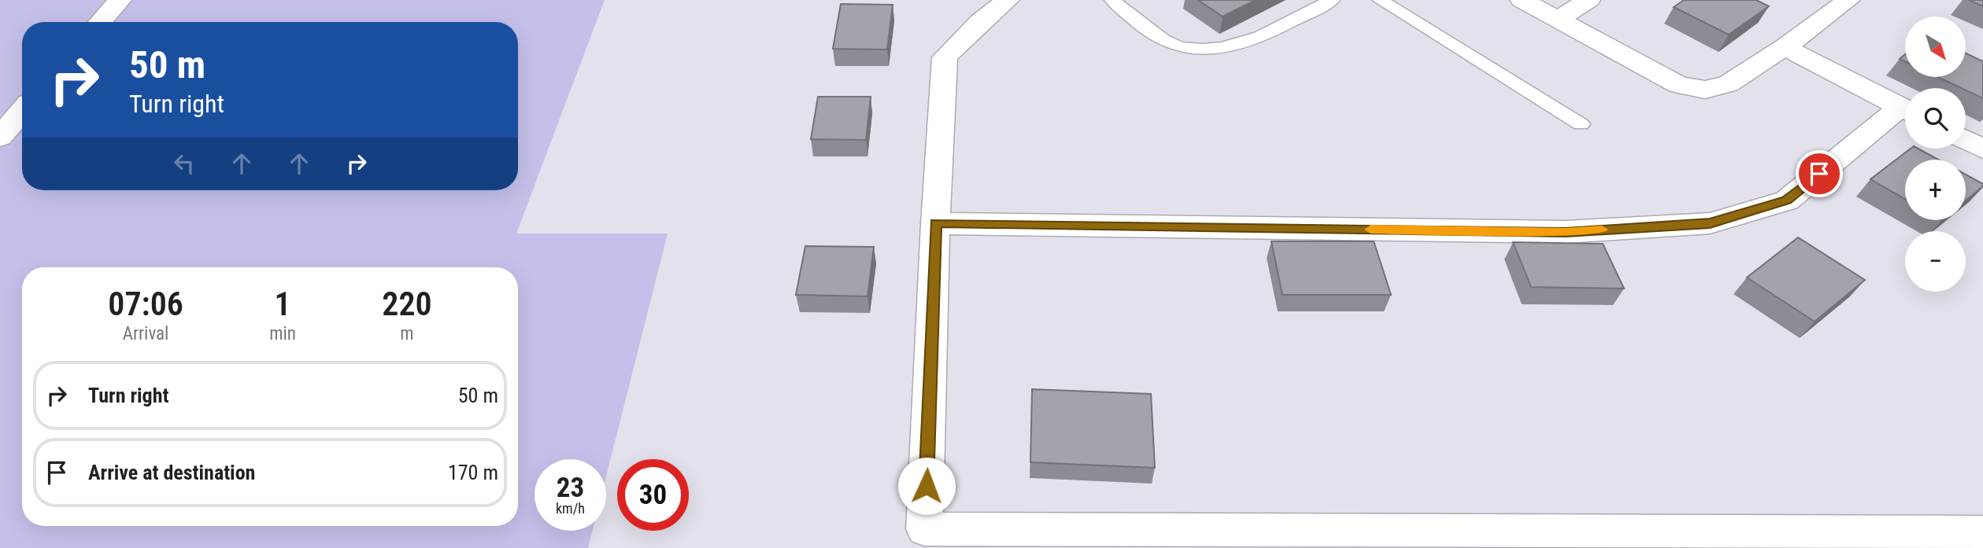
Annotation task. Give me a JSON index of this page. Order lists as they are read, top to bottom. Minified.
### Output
{"north":"bottom right","page":{"map_buttons":["+","−"],"turn":["50 m","Turn right"],"eta":["07:06","Arrival","1","min","220","m"],"list":[{"name":"Turn right","value":"50 m"},{"name":"Arrive at destination","value":"170 m"}],"speed":"23 km/h","limit":"30"}}
